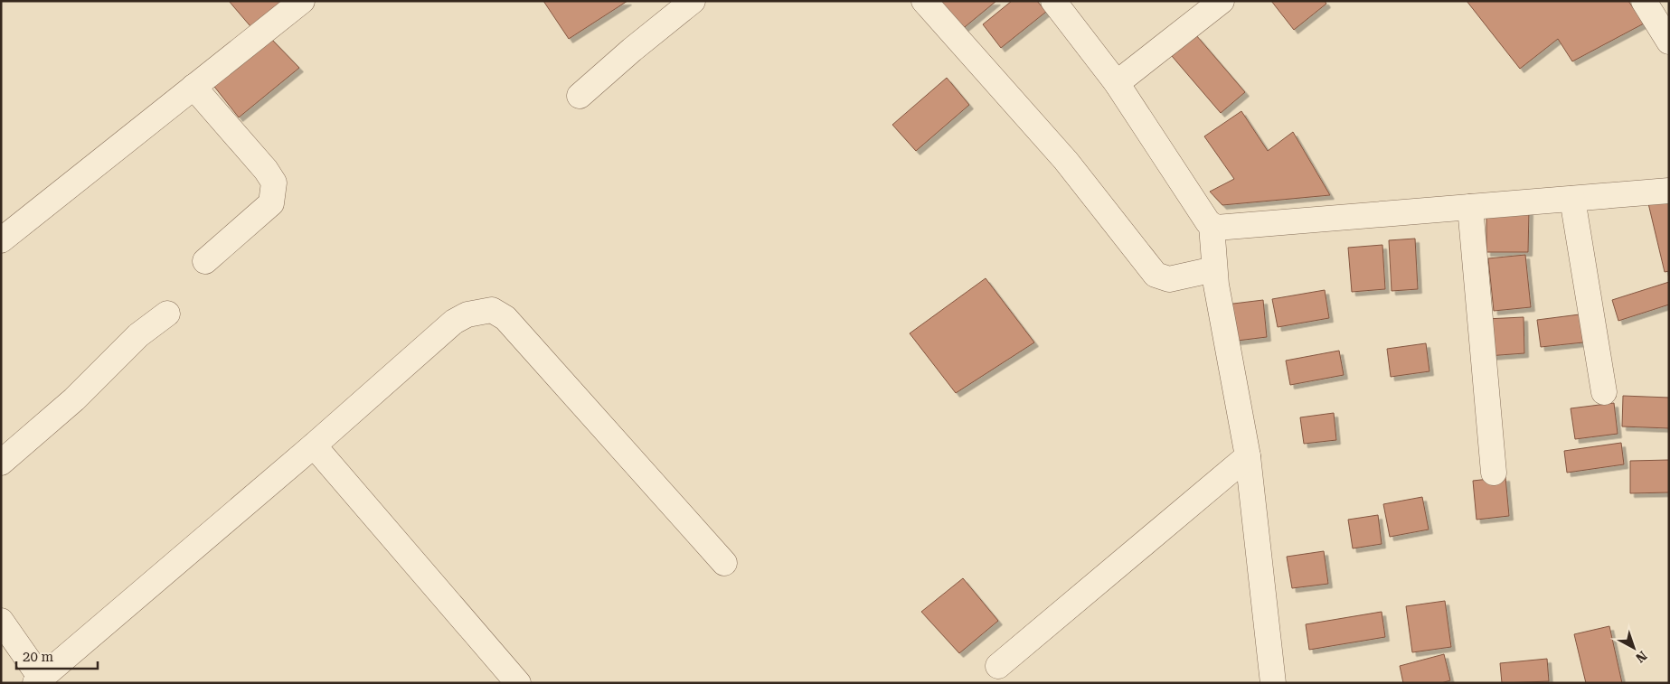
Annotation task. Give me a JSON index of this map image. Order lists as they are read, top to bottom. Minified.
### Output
{"scale_bar":"20 m","north":"bottom right"}
